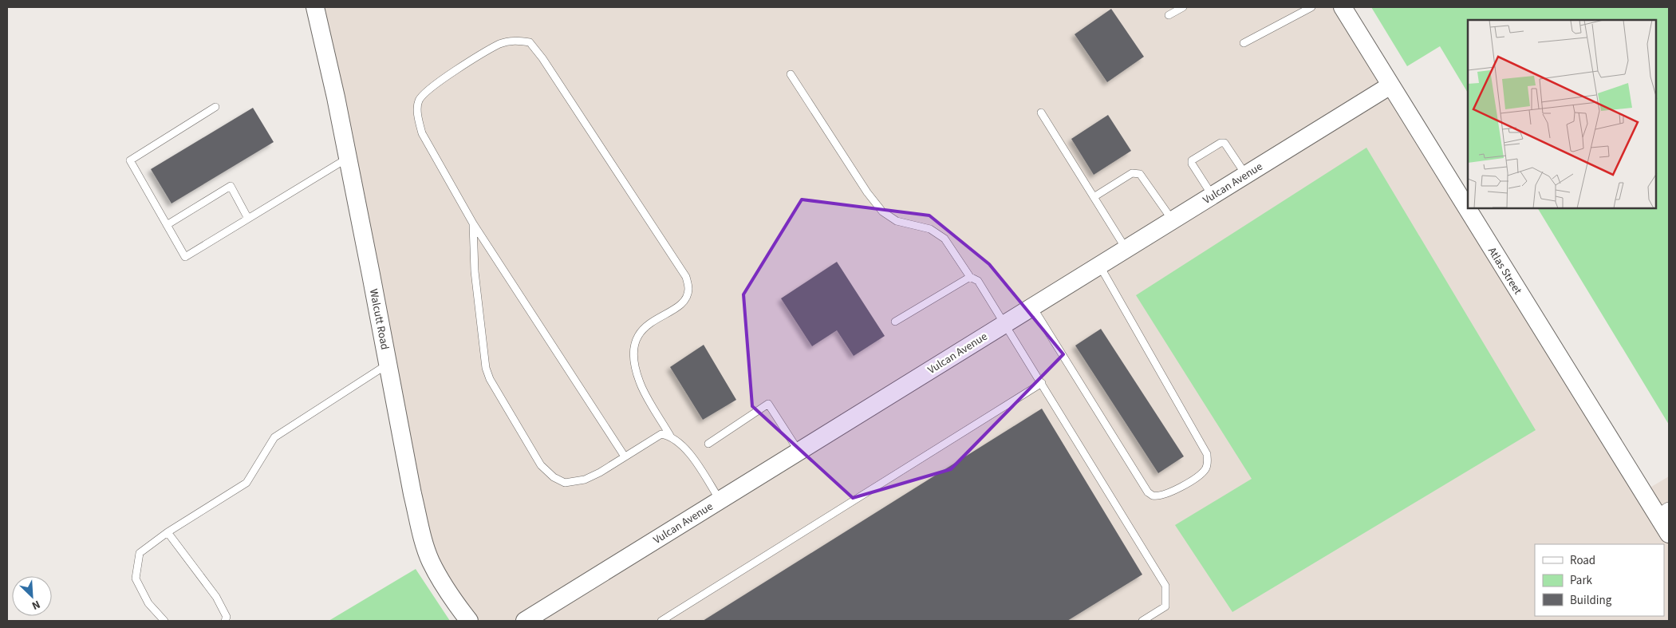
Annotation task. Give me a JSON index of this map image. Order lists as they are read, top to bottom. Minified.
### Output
{"streets":{"street":["Vulcan Avenue","Atlas Street","Walcutt Road"]},"crossings":[["Vulcan Avenue","Atlas Street"]],"legend":["Road","Park","Building"],"north":"bottom right"}
